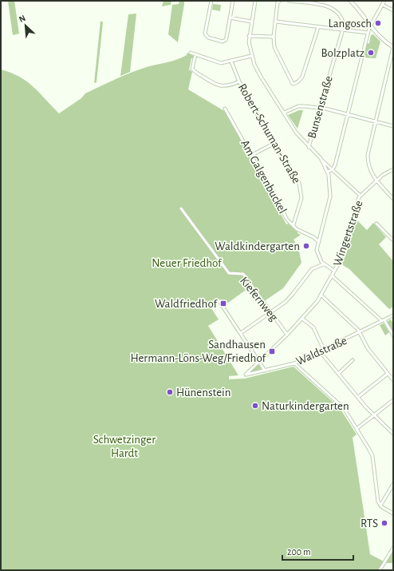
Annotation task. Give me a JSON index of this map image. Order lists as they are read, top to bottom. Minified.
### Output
{"streets":{"street":["Bunsenstraße","Robert-Schuman-Straße","Am Galgenbuckel","Wingertstraße","Kiefernweg","Waldstraße"]},"crossings":[["Robert-Schuman-Straße","Am Galgenbuckel"],["Wingertstraße","Kiefernweg"],["Wingertstraße","Waldstraße"]],"parks":["Neuer Friedhof","Schwetzinger Hardt"],"places":{"other":["Langosch","Bolzplatz","Waldkindergarten","Hünenstein","Naturkindergarten","RTS"],"transit":["Waldfriedhof","Sandhausen Hermann-Löns-Weg/Friedhof"]},"scale_bar":"200 m","north":"top left"}
